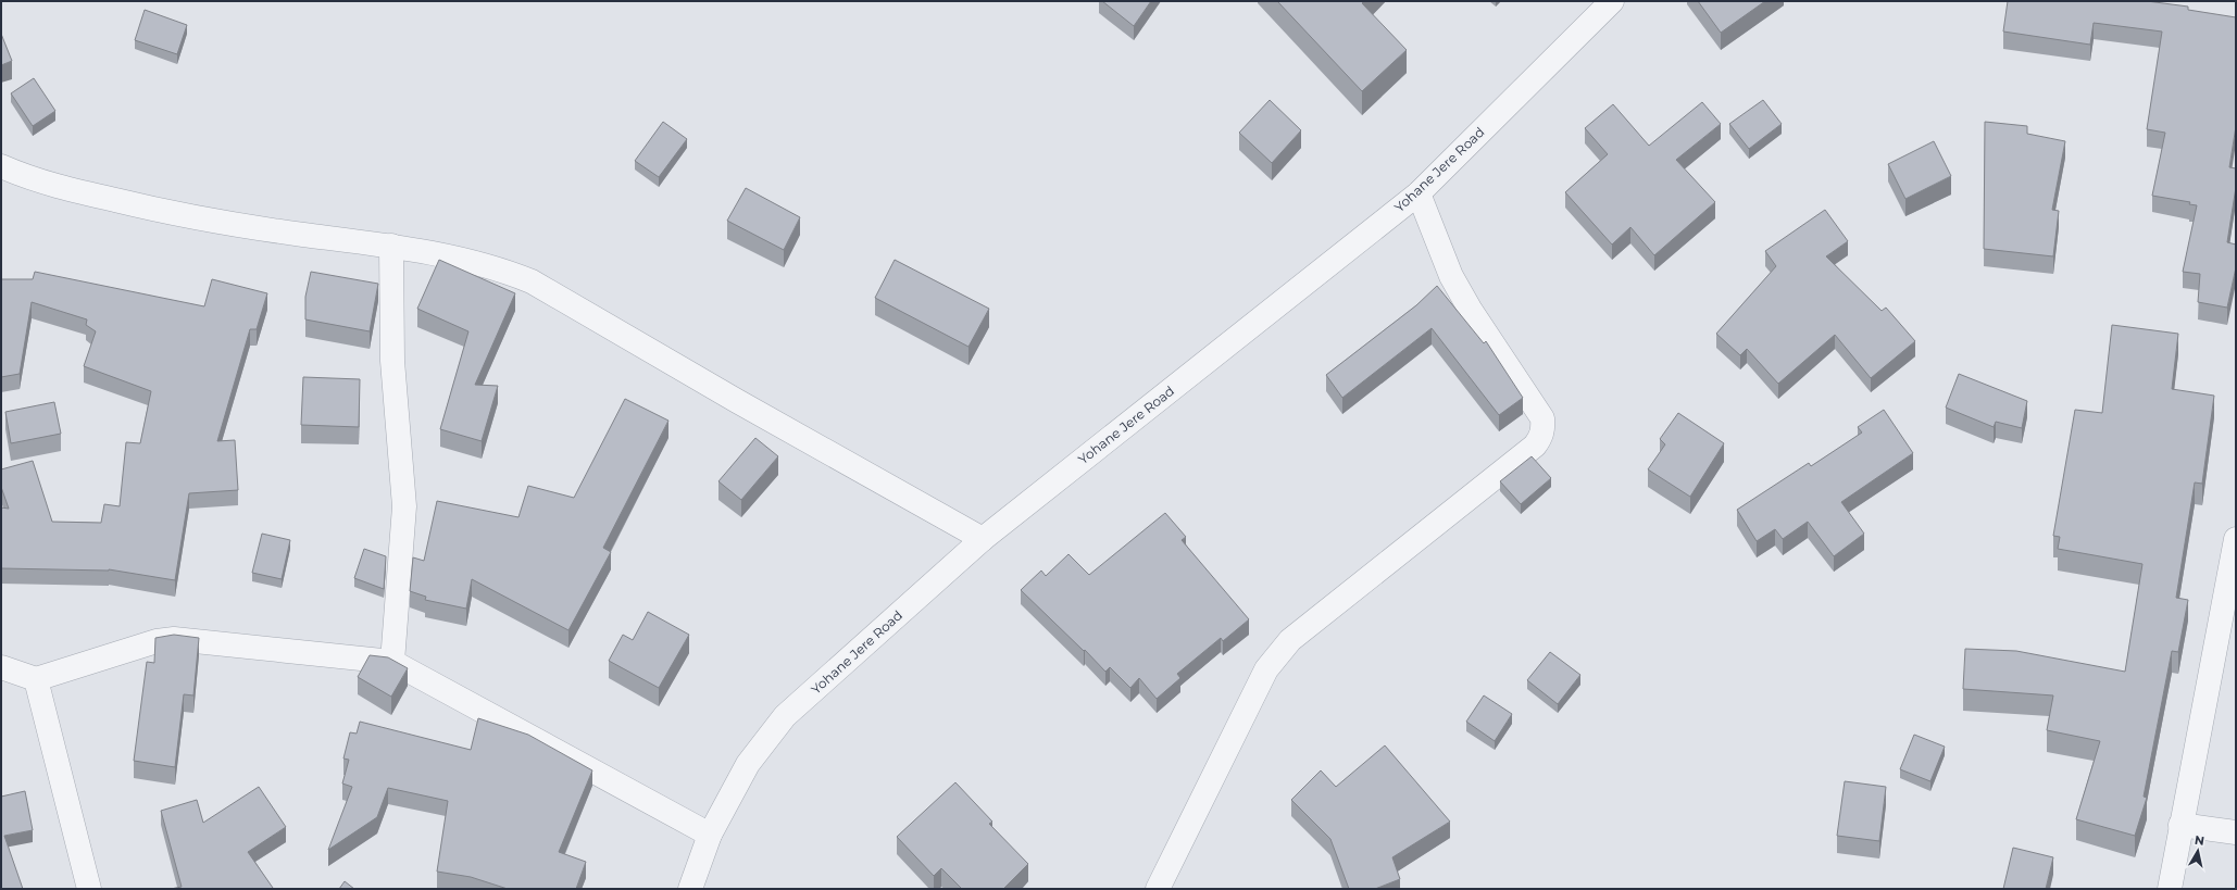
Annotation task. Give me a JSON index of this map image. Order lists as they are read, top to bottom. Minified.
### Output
{"streets":{"street":["Yohane Jere Road"]},"north":"top"}
